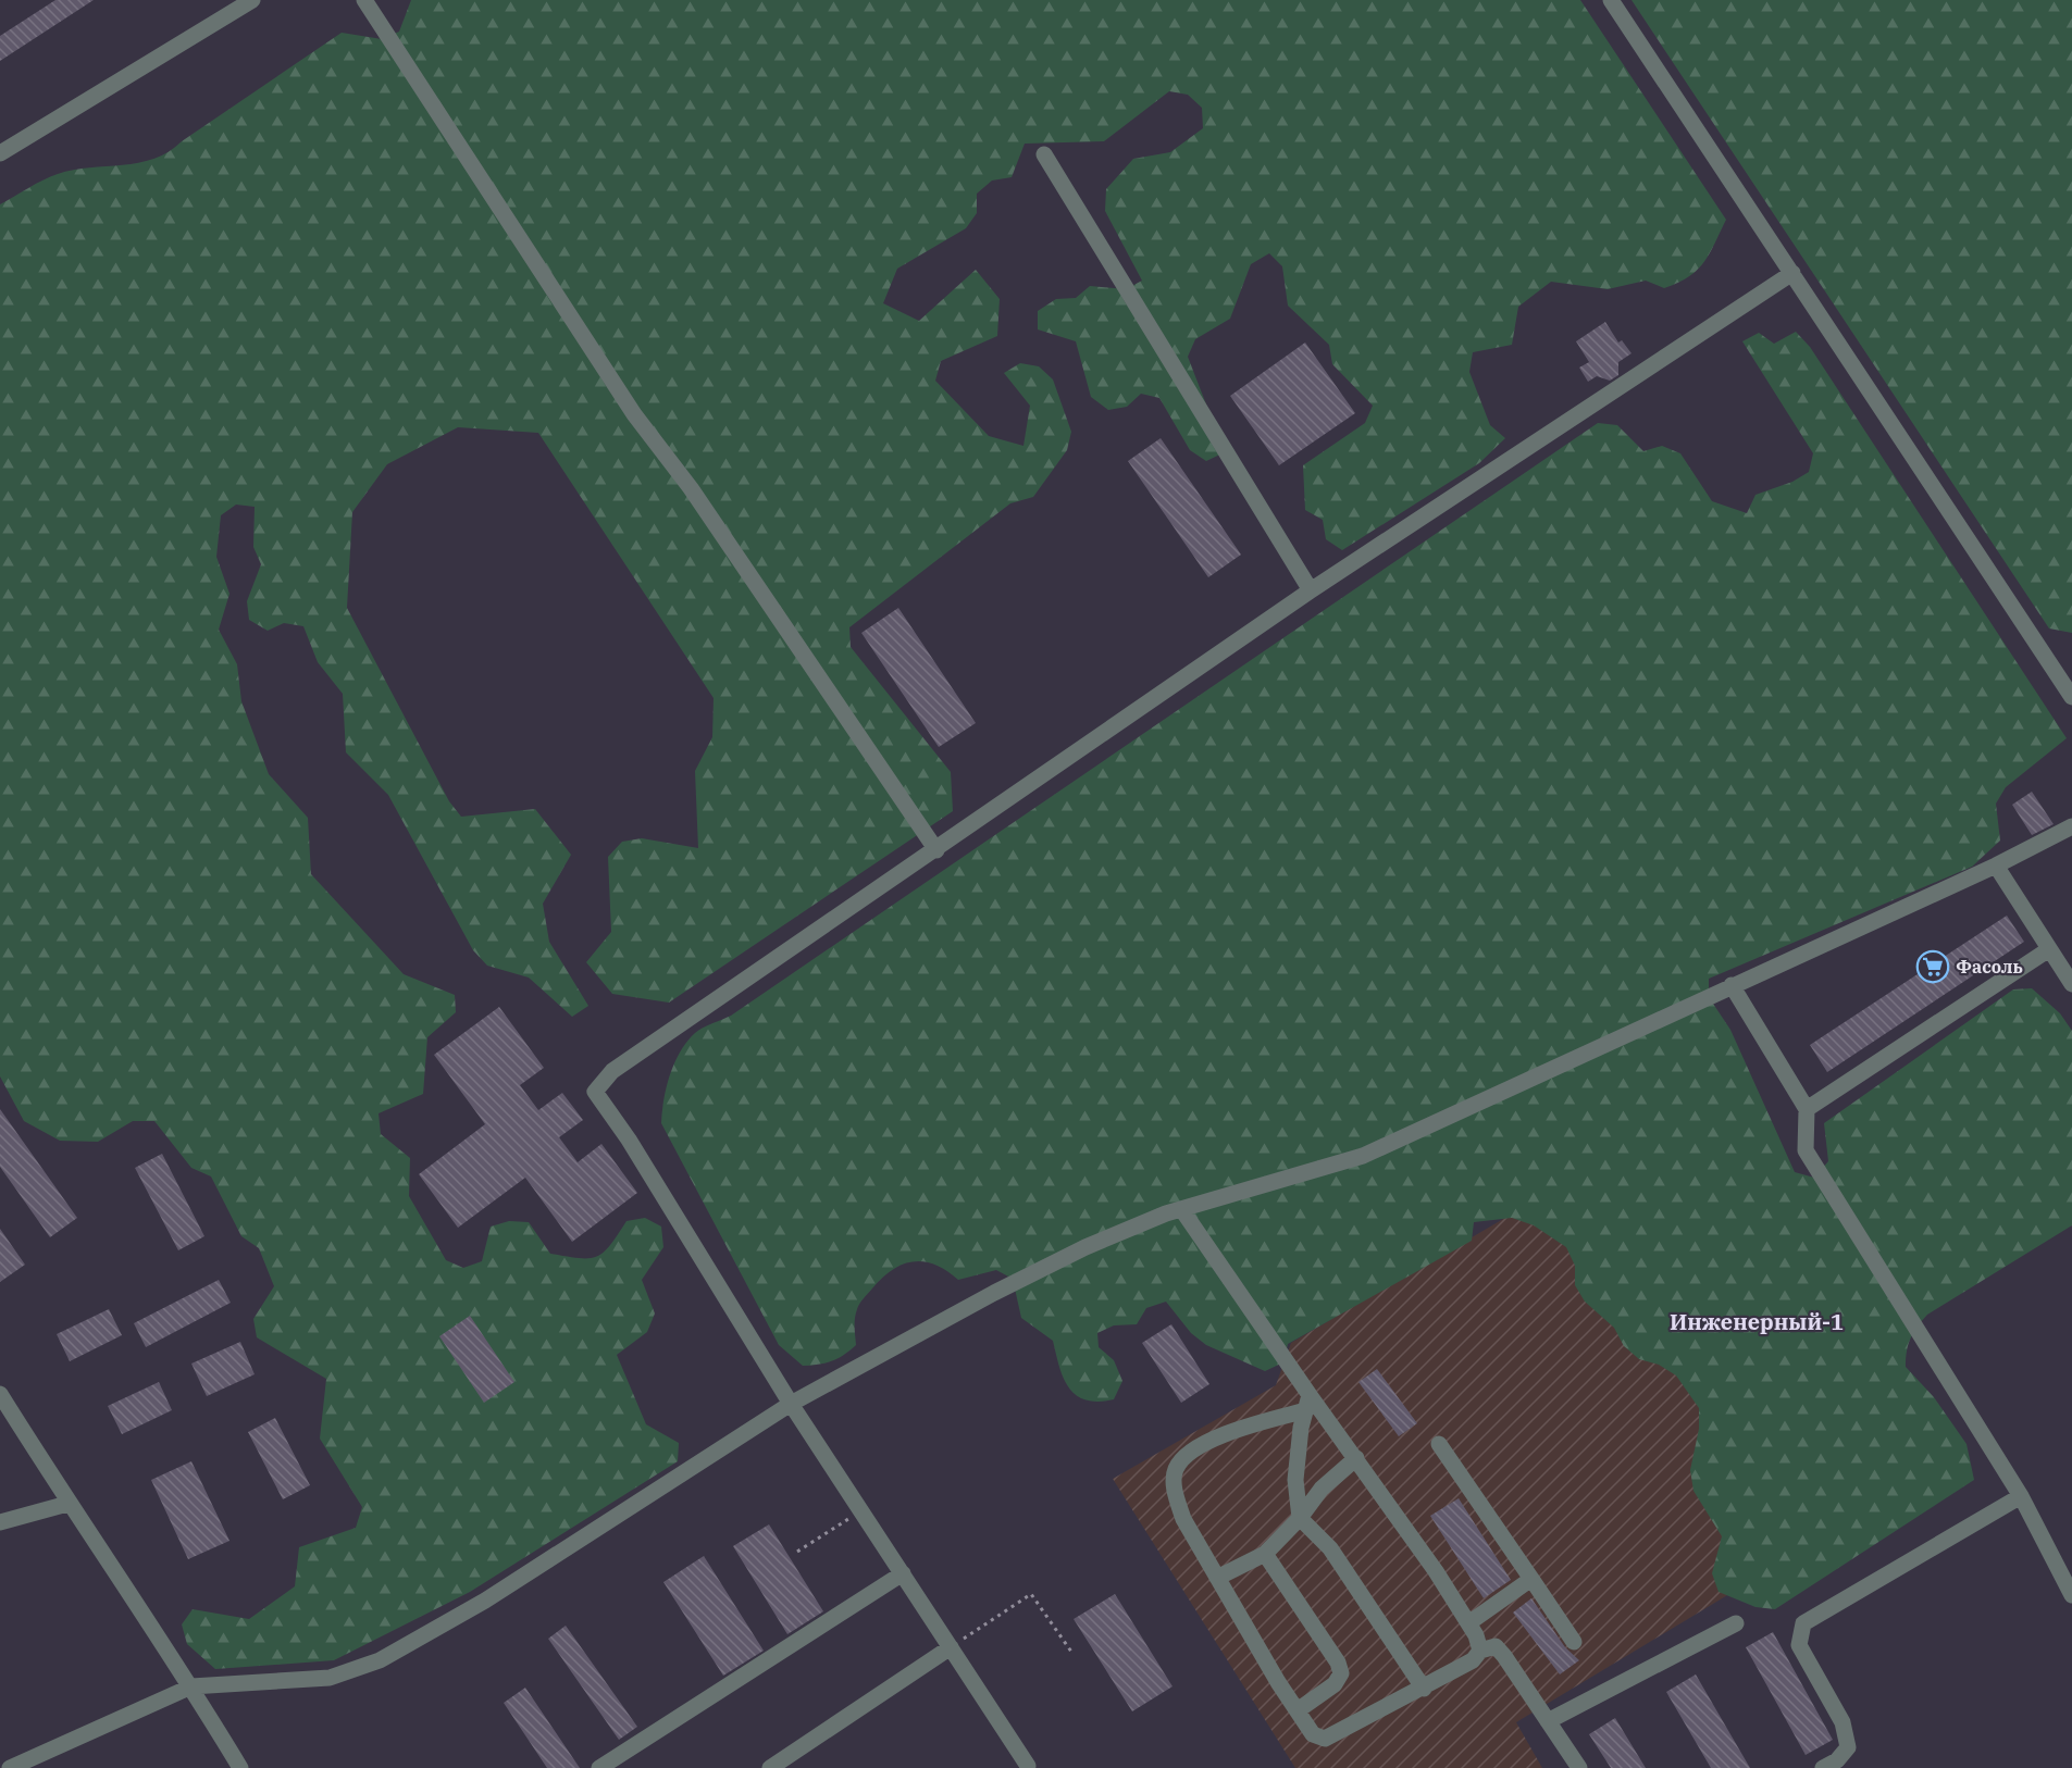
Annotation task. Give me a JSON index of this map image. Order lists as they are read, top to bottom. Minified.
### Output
{"districts":["Инженерный-1"],"places":{"supermarket":["Фасоль"]}}
